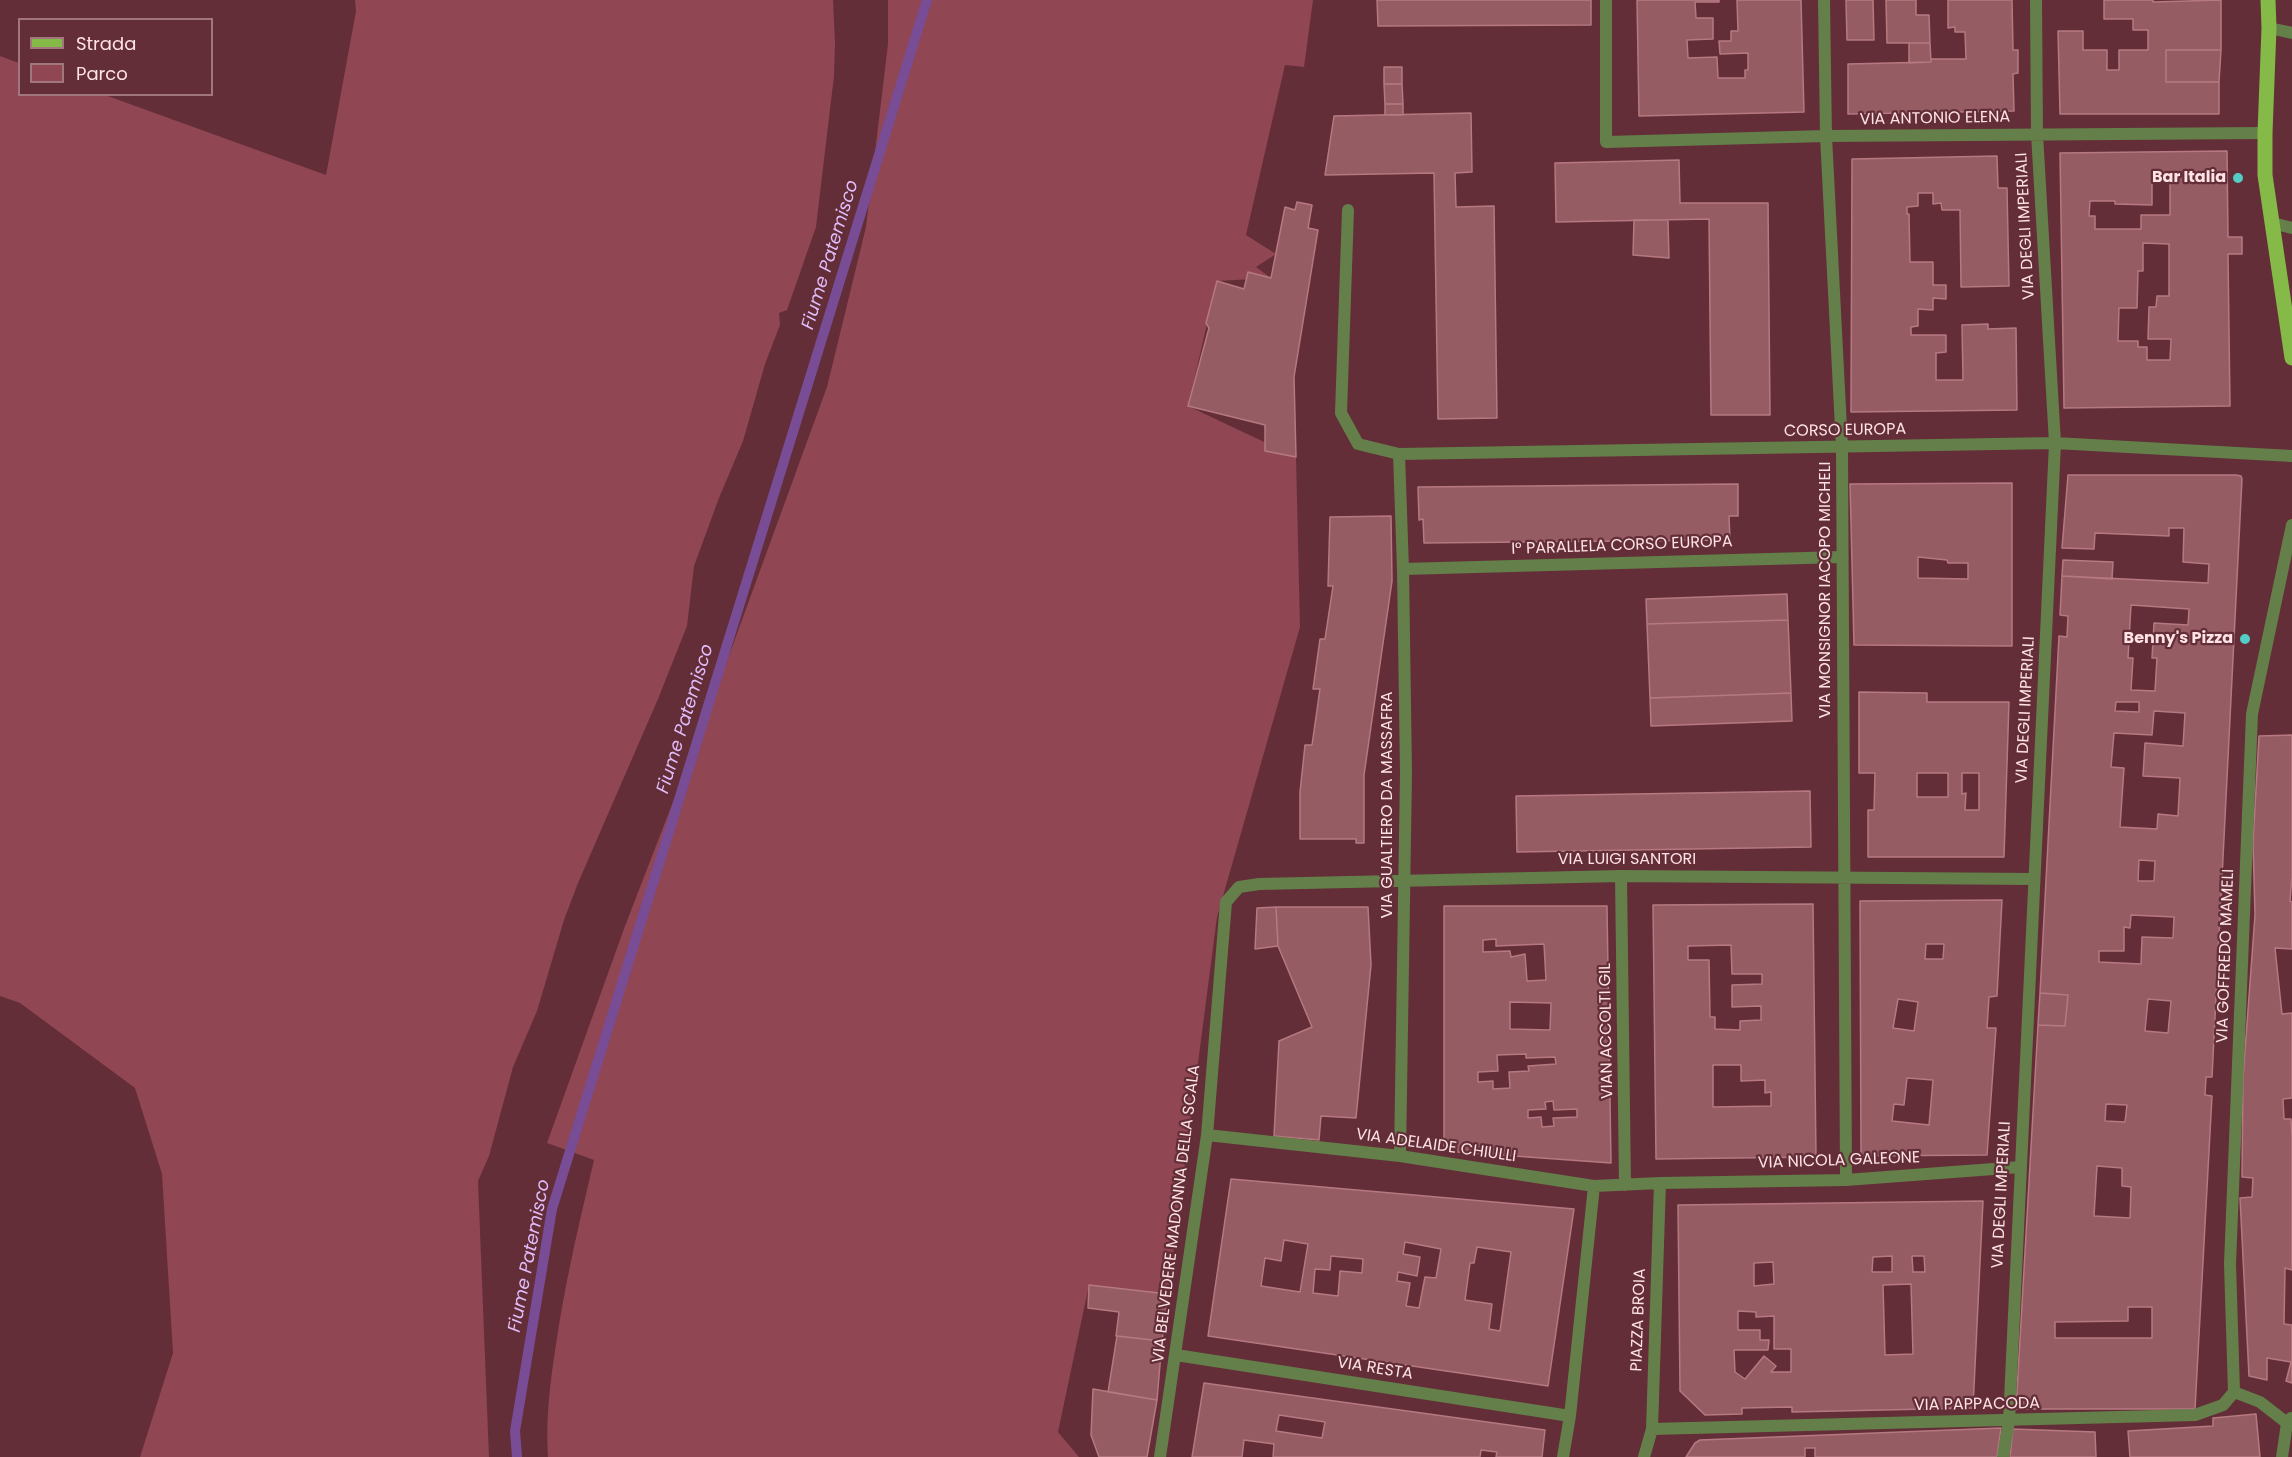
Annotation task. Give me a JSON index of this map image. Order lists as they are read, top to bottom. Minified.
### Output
{"streets":{"street":["VIA ANTONIO ELENA","VIA DEGLI IMPERIALI","CORSO EUROPA","I° PARALLELA CORSO EUROPA","VIA MONSIGNOR IACOPO MICHELI","VIA GUALTIERO DA MASSAFRA","VIA LUIGI SANTORI","VIA GOFFREDO MAMELI","VIAN ACCOLTI GIL","VIA ADELAIDE CHIULLI","VIA NICOLA GALEONE","VIA BELVEDERE MADONNA DELLA SCALA","PIAZZA BROIA","VIA RESTA","VIA PAPPACODA"]},"crossings":[["VIA ANTONIO ELENA","VIA DEGLI IMPERIALI"],["VIA ANTONIO ELENA","VIA MONSIGNOR IACOPO MICHELI"],["VIA DEGLI IMPERIALI","CORSO EUROPA"],["VIA DEGLI IMPERIALI","VIA LUIGI SANTORI"],["VIA DEGLI IMPERIALI","VIA NICOLA GALEONE"],["VIA DEGLI IMPERIALI","VIA PAPPACODA"],["CORSO EUROPA","VIA MONSIGNOR IACOPO MICHELI"],["CORSO EUROPA","VIA GUALTIERO DA MASSAFRA"],["I° PARALLELA CORSO EUROPA","VIA MONSIGNOR IACOPO MICHELI"],["I° PARALLELA CORSO EUROPA","VIA GUALTIERO DA MASSAFRA"],["VIA MONSIGNOR IACOPO MICHELI","VIA LUIGI SANTORI"],["VIA MONSIGNOR IACOPO MICHELI","VIA NICOLA GALEONE"],["VIA GUALTIERO DA MASSAFRA","VIA LUIGI SANTORI"],["VIA GUALTIERO DA MASSAFRA","VIA ADELAIDE CHIULLI"],["VIA LUIGI SANTORI","VIAN ACCOLTI GIL"],["VIA LUIGI SANTORI","VIA BELVEDERE MADONNA DELLA SCALA"],["VIA GOFFREDO MAMELI","VIA PAPPACODA"],["VIAN ACCOLTI GIL","VIA ADELAIDE CHIULLI"],["VIA ADELAIDE CHIULLI","VIA NICOLA GALEONE"],["VIA ADELAIDE CHIULLI","VIA BELVEDERE MADONNA DELLA SCALA"],["VIA ADELAIDE CHIULLI","PIAZZA BROIA"],["VIA NICOLA GALEONE","PIAZZA BROIA"],["VIA BELVEDERE MADONNA DELLA SCALA","VIA RESTA"],["PIAZZA BROIA","VIA PAPPACODA"]],"water":["Fiume Patemisco"],"places":["Bar Italia","Benny's Pizza"],"legend":["Strada","Parco"]}
